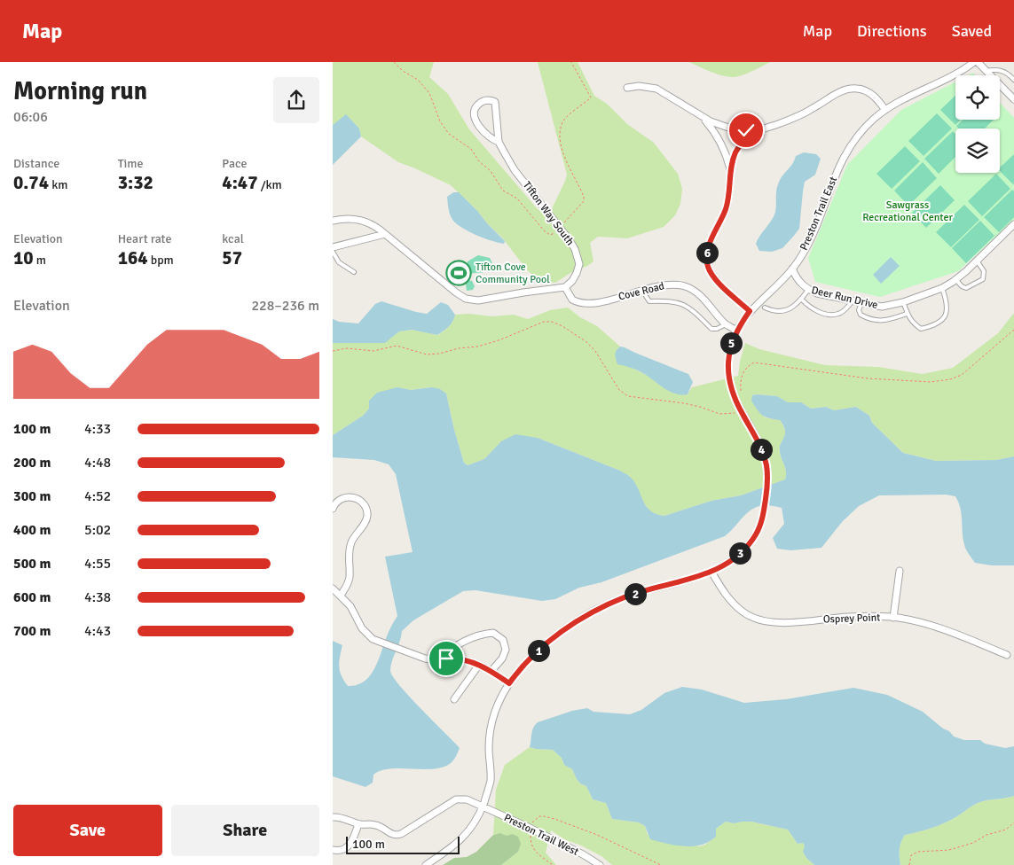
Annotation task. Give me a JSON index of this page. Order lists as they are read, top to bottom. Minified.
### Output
{"streets":{"street":["Tifton Way South","Preston Trail East","Cove Road","Deer Run Drive","Osprey Point","Preston Trail West"]},"crossings":[["Tifton Way South","Cove Road"],["Preston Trail East","Cove Road"],["Preston Trail East","Deer Run Drive"],["Preston Trail East","Osprey Point"],["Preston Trail East","Preston Trail West"]],"parks":["Sawgrass Recreational Center"],"places":{"sports":["Tifton Cove Community Pool"]},"scale_bar":"100 m","page":{"header":"Map","nav":["Map","Directions","Saved"],"heading":["Morning run","06:06"],"stats":[["Distance","0.74 km"],["Time","3:32"],["Pace","4:47 /km"],["Elevation","10 m"],["Heart rate","164 bpm"],["kcal","57"]],"pins":["6","5","4","3","2","1"],"chart":["Elevation","228–236 m"],"list":[{"name":"100 m","note":"4:33"},{"name":"200 m","note":"4:48"},{"name":"300 m","note":"4:52"},{"name":"400 m","note":"5:02"},{"name":"500 m","note":"4:55"},{"name":"600 m","note":"4:38"},{"name":"700 m","note":"4:43"}],"buttons":["Save","Share"],"scale":"100 m"}}
